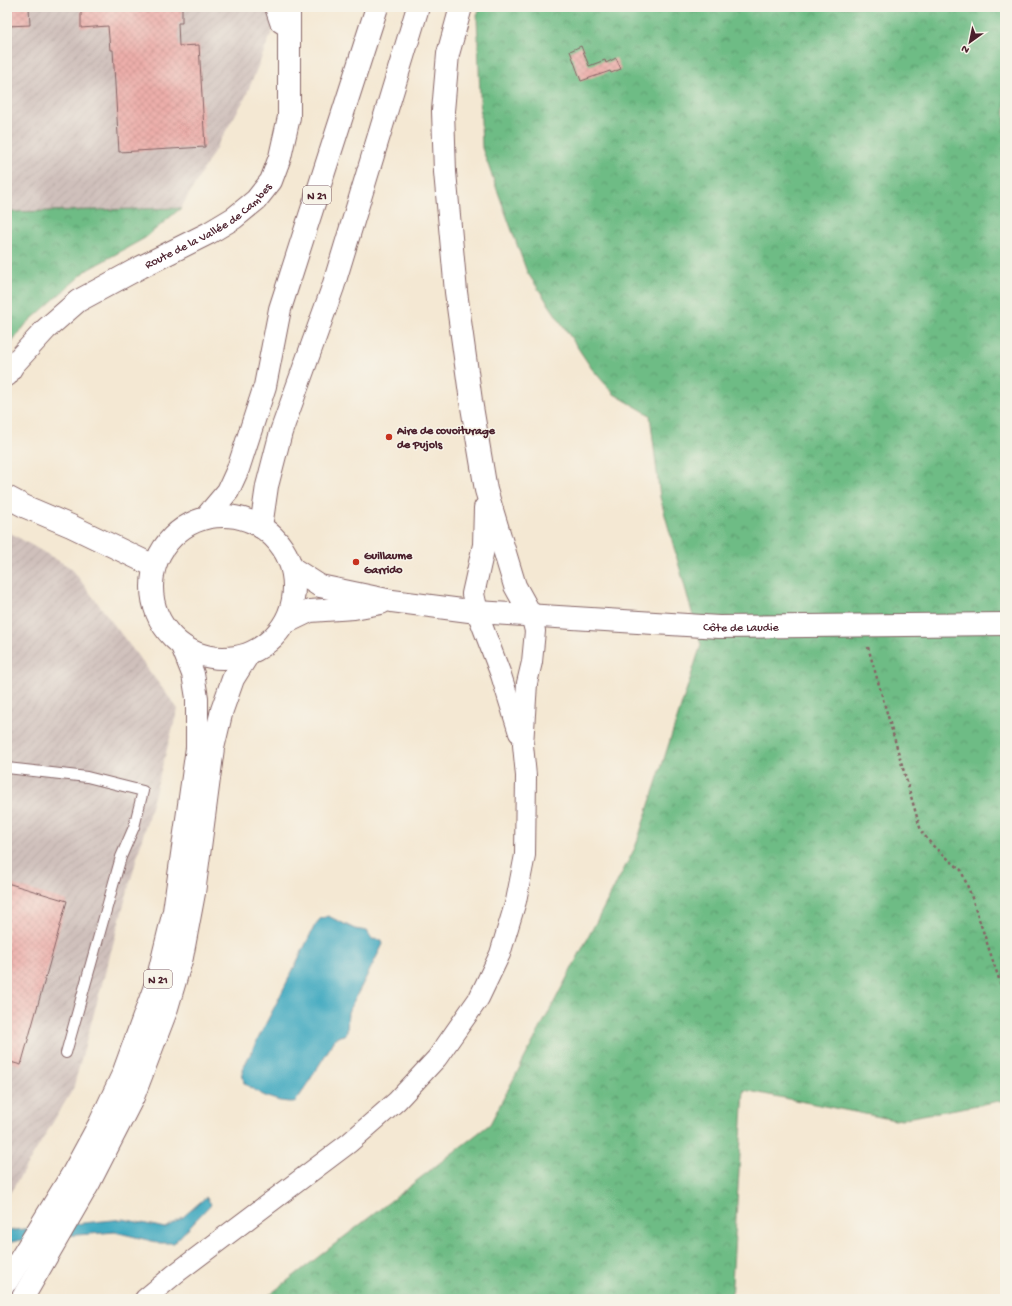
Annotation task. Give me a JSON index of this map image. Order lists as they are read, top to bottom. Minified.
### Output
{"streets":{"main road":["N 21","Route de la Vallée de Cambes","Côte de Laudie"]},"places":["Aire de covoiturage de Pujols","Guillaume Garrido"],"north":"bottom left"}
